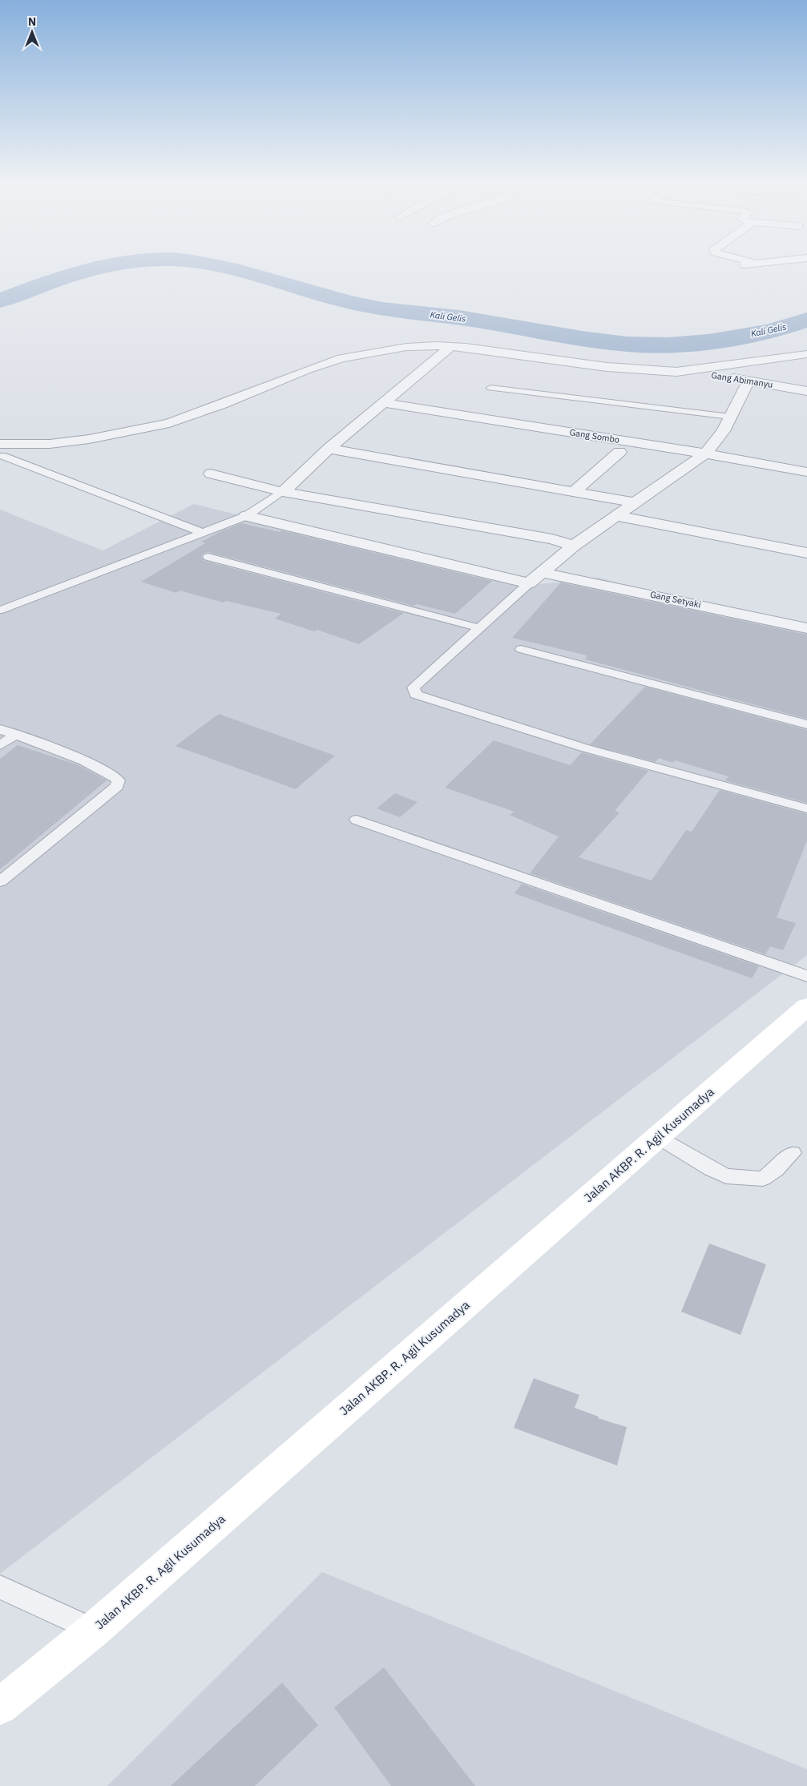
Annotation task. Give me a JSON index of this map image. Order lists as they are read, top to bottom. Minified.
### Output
{"streets":{"main road":["Jalan AKBP. R. Agil Kusumadya"],"street":["Gang Abimanyu","Gang Sombo","Gang Setyaki"]},"water":["Kali Gelis"],"north":"top"}
